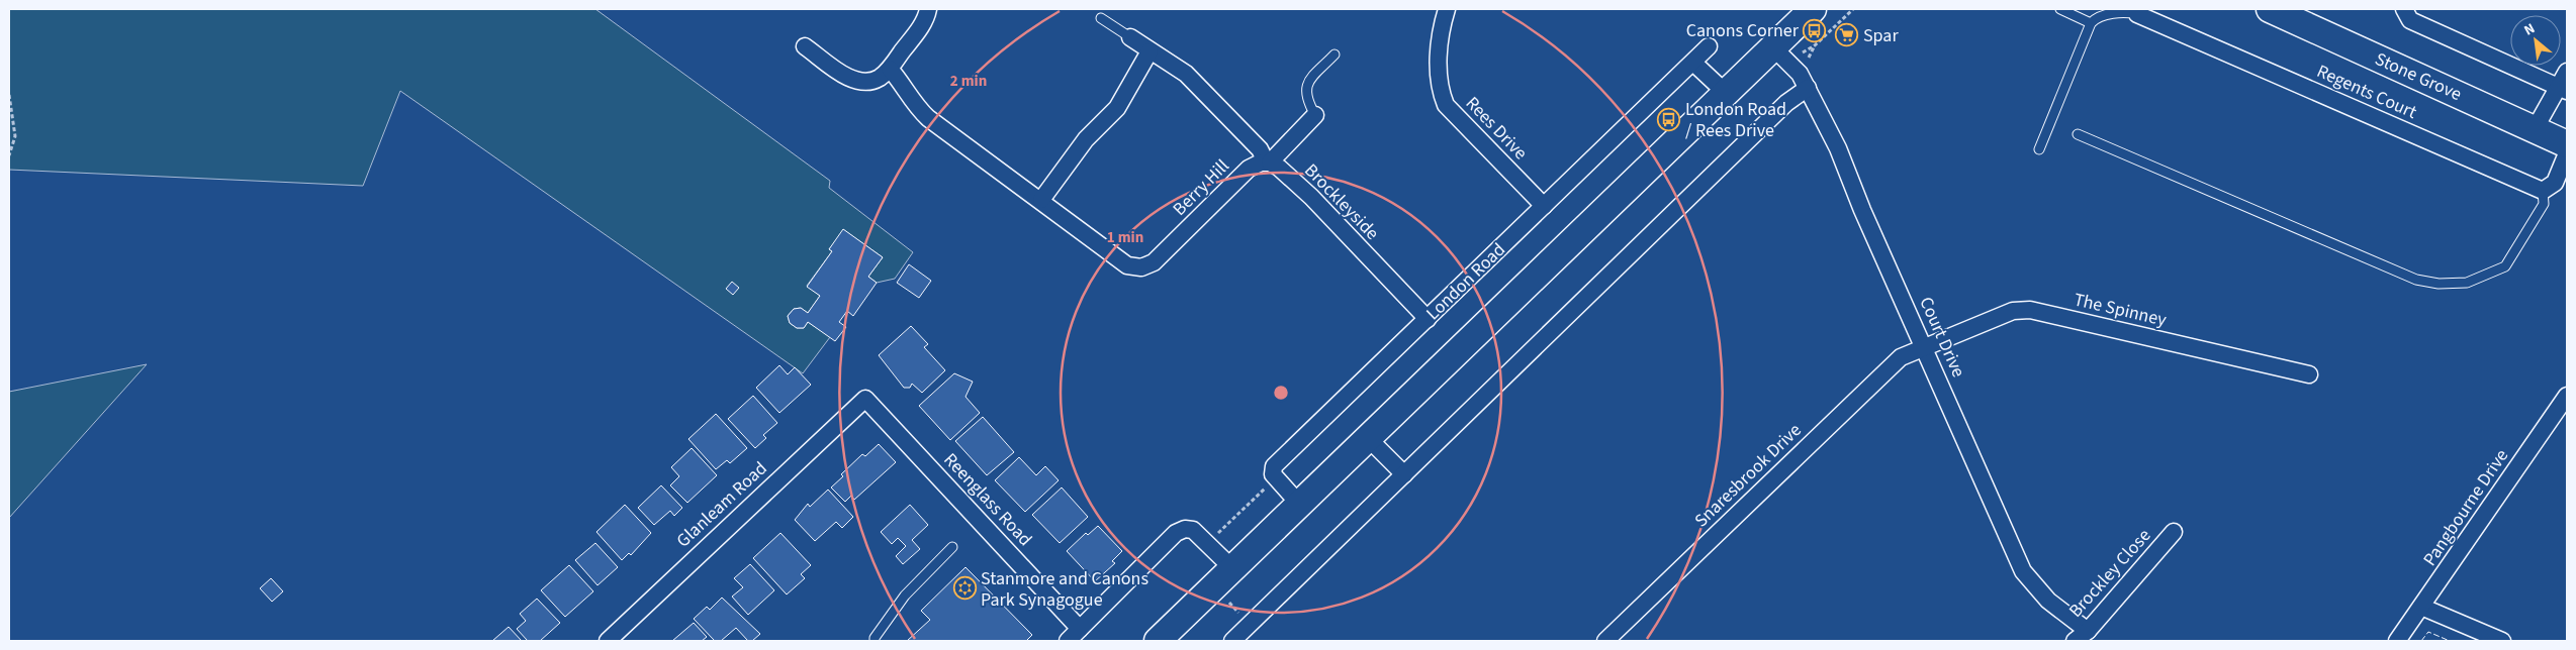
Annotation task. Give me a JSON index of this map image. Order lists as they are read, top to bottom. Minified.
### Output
{"streets":{"main road":["Stone Grove"],"street":["Regents Court","Rees Drive","Berry Hill","Brockleyside","London Road","The Spinney","Court Drive","Snaresbrook Drive","Reenglass Road","Glanleam Road","Pangbourne Drive","Brockley Close"]},"crossings":[["Rees Drive","London Road"],["Berry Hill","Brockleyside"],["Brockleyside","London Road"],["The Spinney","Court Drive"],["The Spinney","Snaresbrook Drive"],["Court Drive","Snaresbrook Drive"],["Court Drive","Brockley Close"],["Reenglass Road","Glanleam Road"]],"places":{"bus stop":["Canons Corner","London Road / Rees Drive"],"supermarket":["Spar"],"synagogue":["Stanmore and Canons Park Synagogue"]},"north":"top left","rings":["2 min","1 min"]}
